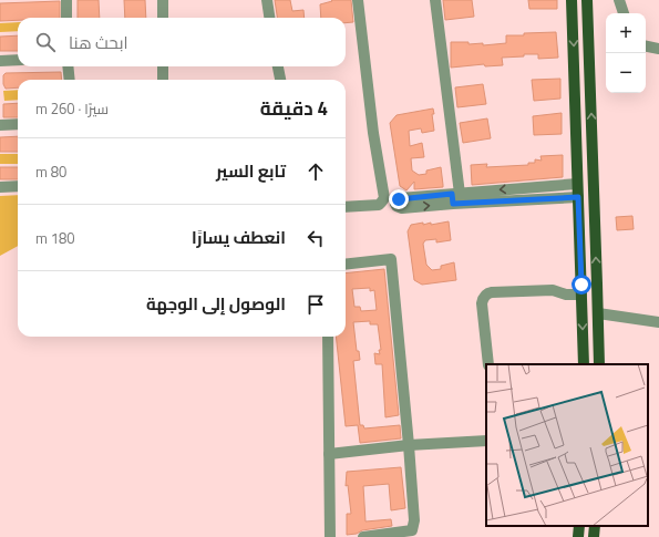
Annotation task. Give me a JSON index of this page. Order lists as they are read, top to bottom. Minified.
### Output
{"page":{"map_buttons":["+","−"],"search":"ابحث هنا","heading":["4 دقيقة","سيرًا · 260 m"],"list":[["تابع السير","80 m"],["انعطف يسارًا","180 m"],"الوصول إلى الوجهة"]}}
